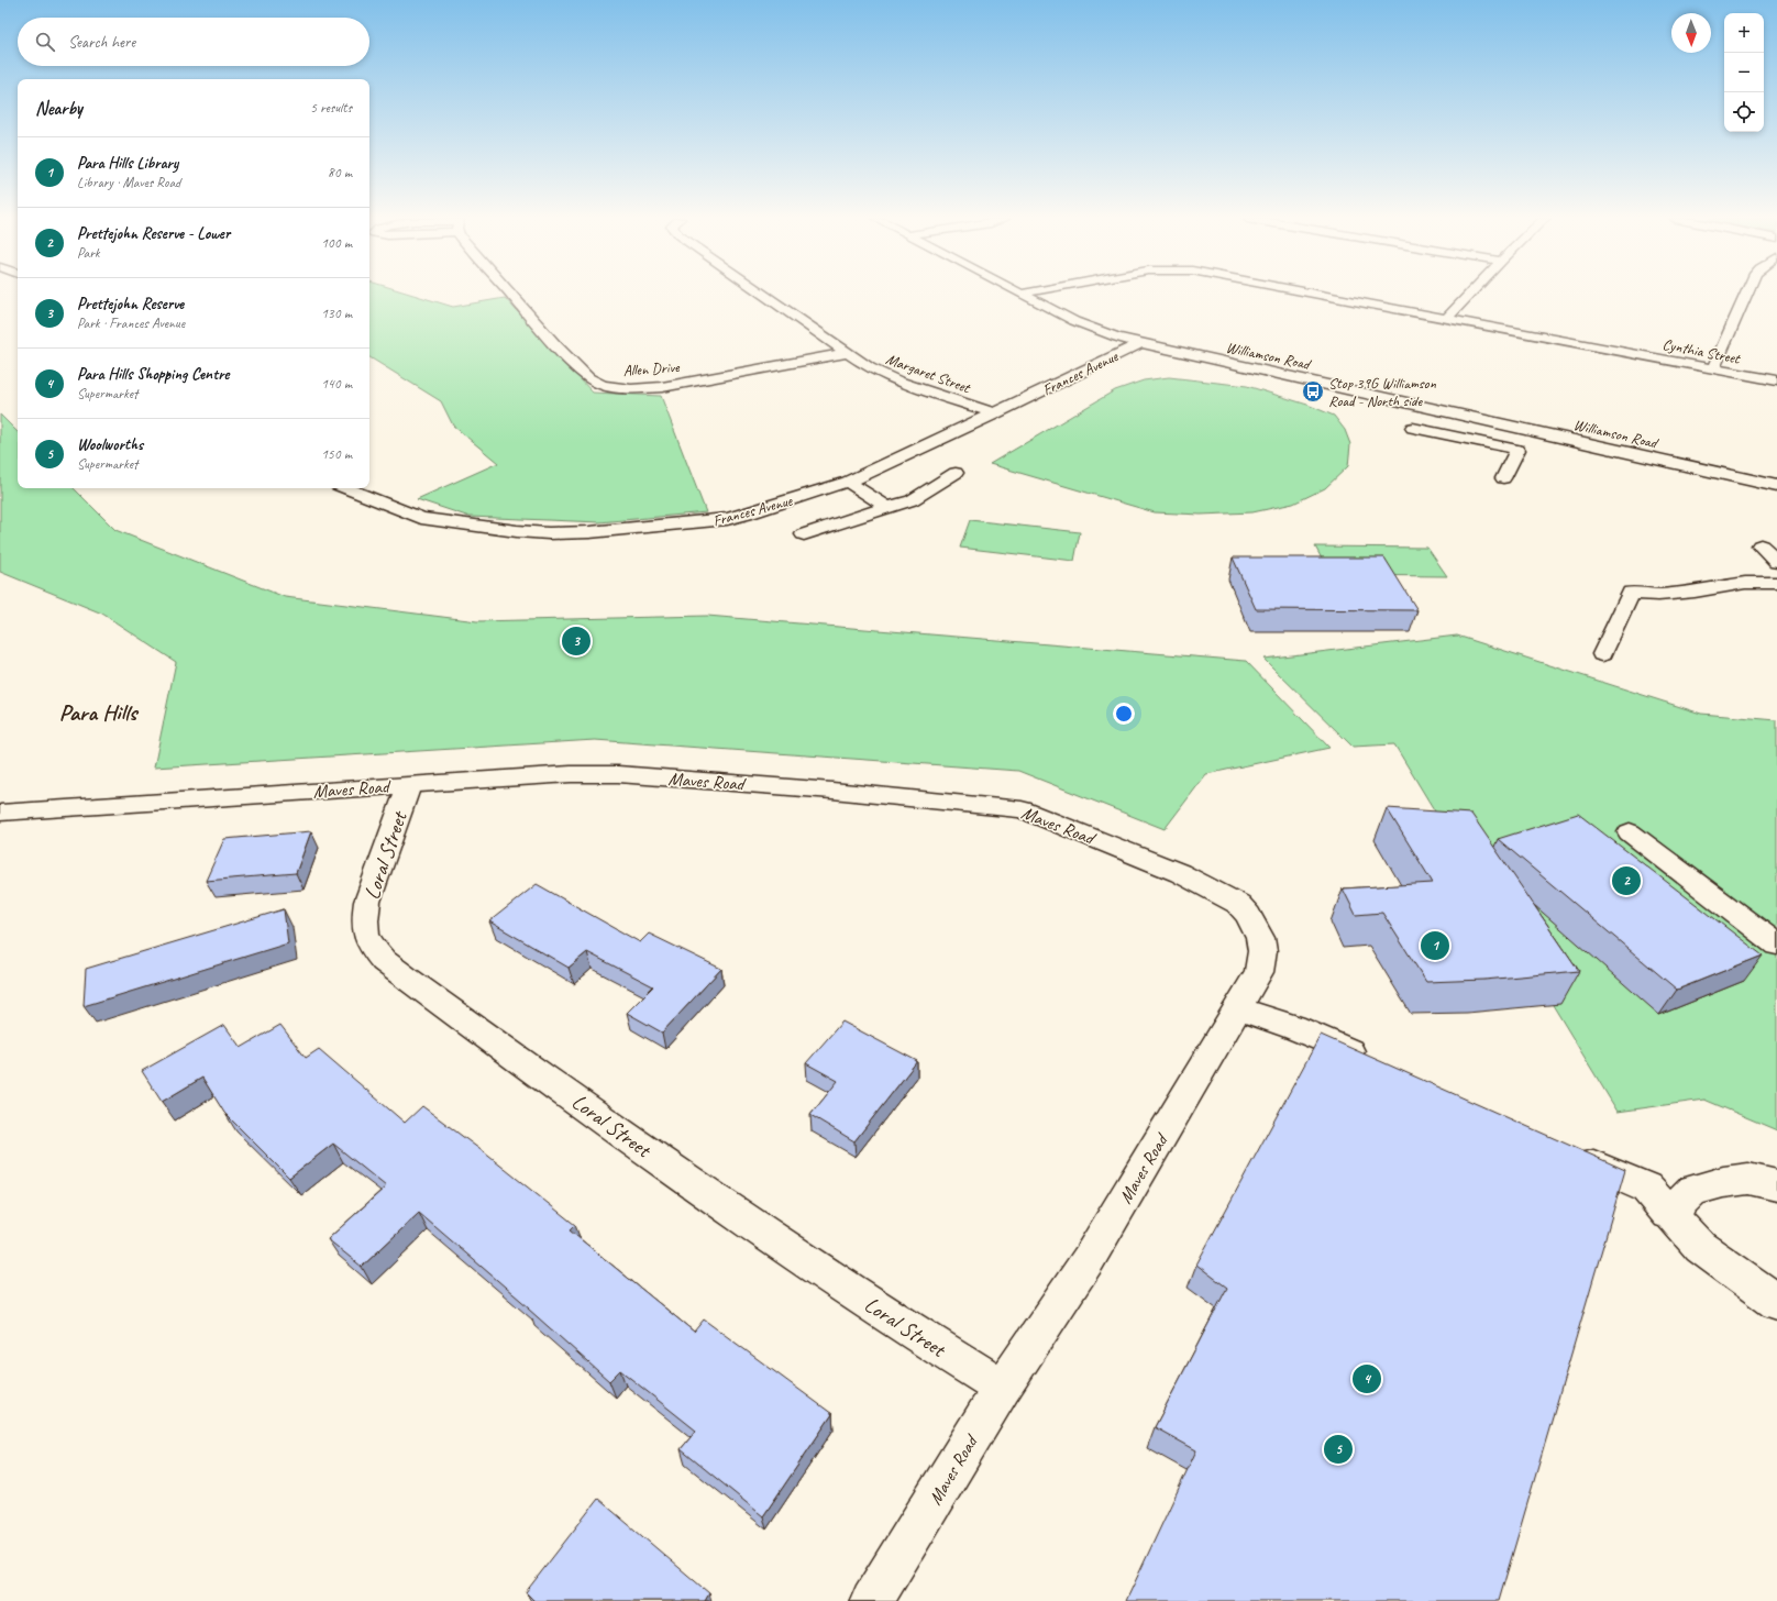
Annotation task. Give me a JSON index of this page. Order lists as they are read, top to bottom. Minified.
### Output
{"streets":{"street":["Cynthia Street","Williamson Road","Allen Drive","Margaret Street","Frances Avenue","Maves Road","Loral Street"]},"crossings":[["Williamson Road","Frances Avenue"],["Allen Drive","Margaret Street"],["Margaret Street","Frances Avenue"],["Maves Road","Loral Street"]],"districts":["Para Hills"],"places":{"bus stop":["Stop 39G Williamson Road - North side"]},"north":"bottom","page":{"map_buttons":["+","−"],"search":"Search here","heading":["Nearby","5 results"],"list":[{"mark":"1","name":"Para Hills Library","note":"Library · Maves Road","value":"80 m"},{"mark":"2","name":"Prettejohn Reserve - Lower","note":"Park","value":"100 m"},{"mark":"3","name":"Prettejohn Reserve","note":"Park · Frances Avenue","value":"130 m"},{"mark":"4","name":"Para Hills Shopping Centre","note":"Supermarket","value":"140 m"},{"mark":"5","name":"Woolworths","note":"Supermarket","value":"150 m"}],"pins":["3","2","1","4","5"]}}
